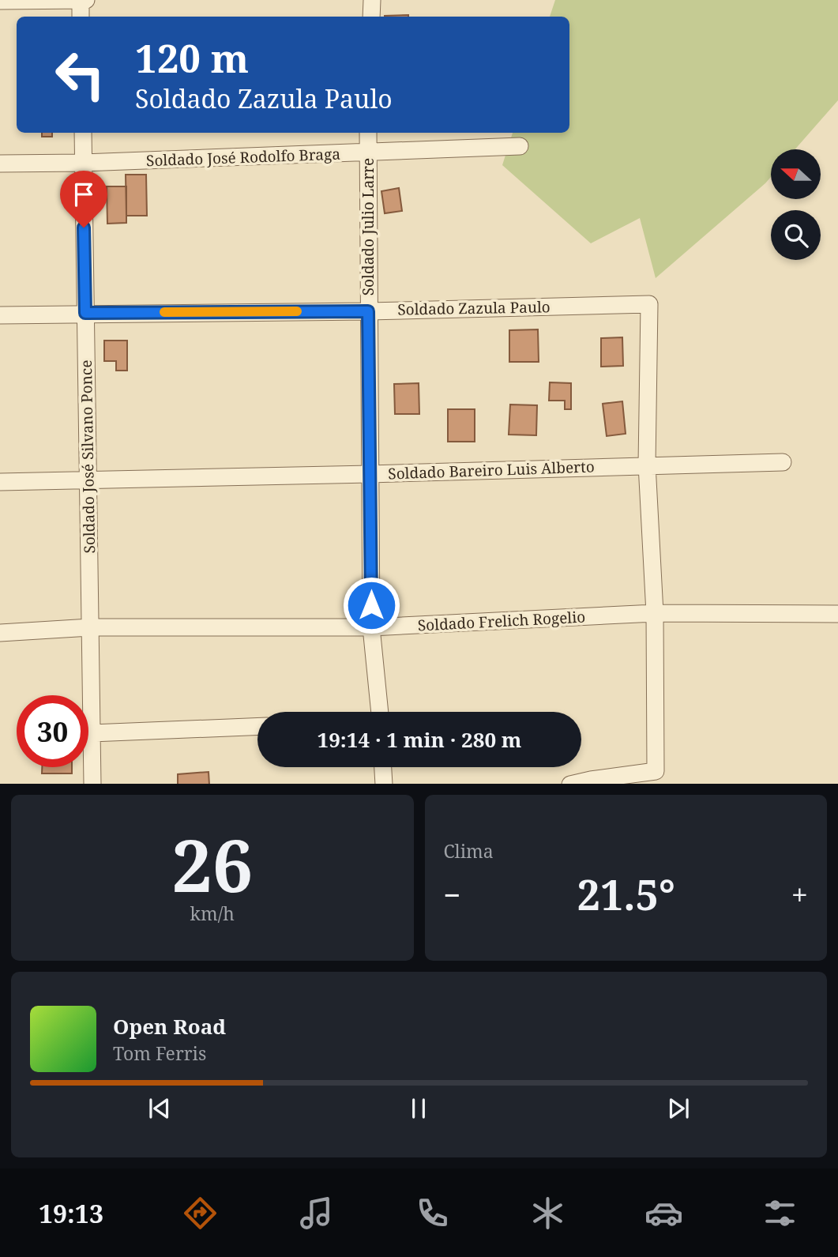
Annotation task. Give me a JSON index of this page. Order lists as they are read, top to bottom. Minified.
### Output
{"streets":{"street":["Soldado José Rodolfo Braga","Soldado Julio Larre","Soldado Zazula Paulo","Soldado José Silvano Ponce","Soldado Bareiro Luis Alberto","Soldado Frelich Rogelio"]},"crossings":[["Soldado José Rodolfo Braga","Soldado Julio Larre"],["Soldado José Rodolfo Braga","Soldado José Silvano Ponce"],["Soldado Julio Larre","Soldado Zazula Paulo"],["Soldado Julio Larre","Soldado Bareiro Luis Alberto"],["Soldado Julio Larre","Soldado Frelich Rogelio"],["Soldado Zazula Paulo","Soldado José Silvano Ponce"],["Soldado Zazula Paulo","Soldado Bareiro Luis Alberto"],["Soldado José Silvano Ponce","Soldado Bareiro Luis Alberto"],["Soldado José Silvano Ponce","Soldado Frelich Rogelio"]],"north":"left","page":{"turn":["120 m","Soldado Zazula Paulo"],"limit":"30","trip":"19:14 · 1 min · 280 m","tile":[["26","km/h"],"Clima"],"heat":["−","21.5°","+"],"song":["Open Road","Tom Ferris"],"tabs":"19:13"}}
